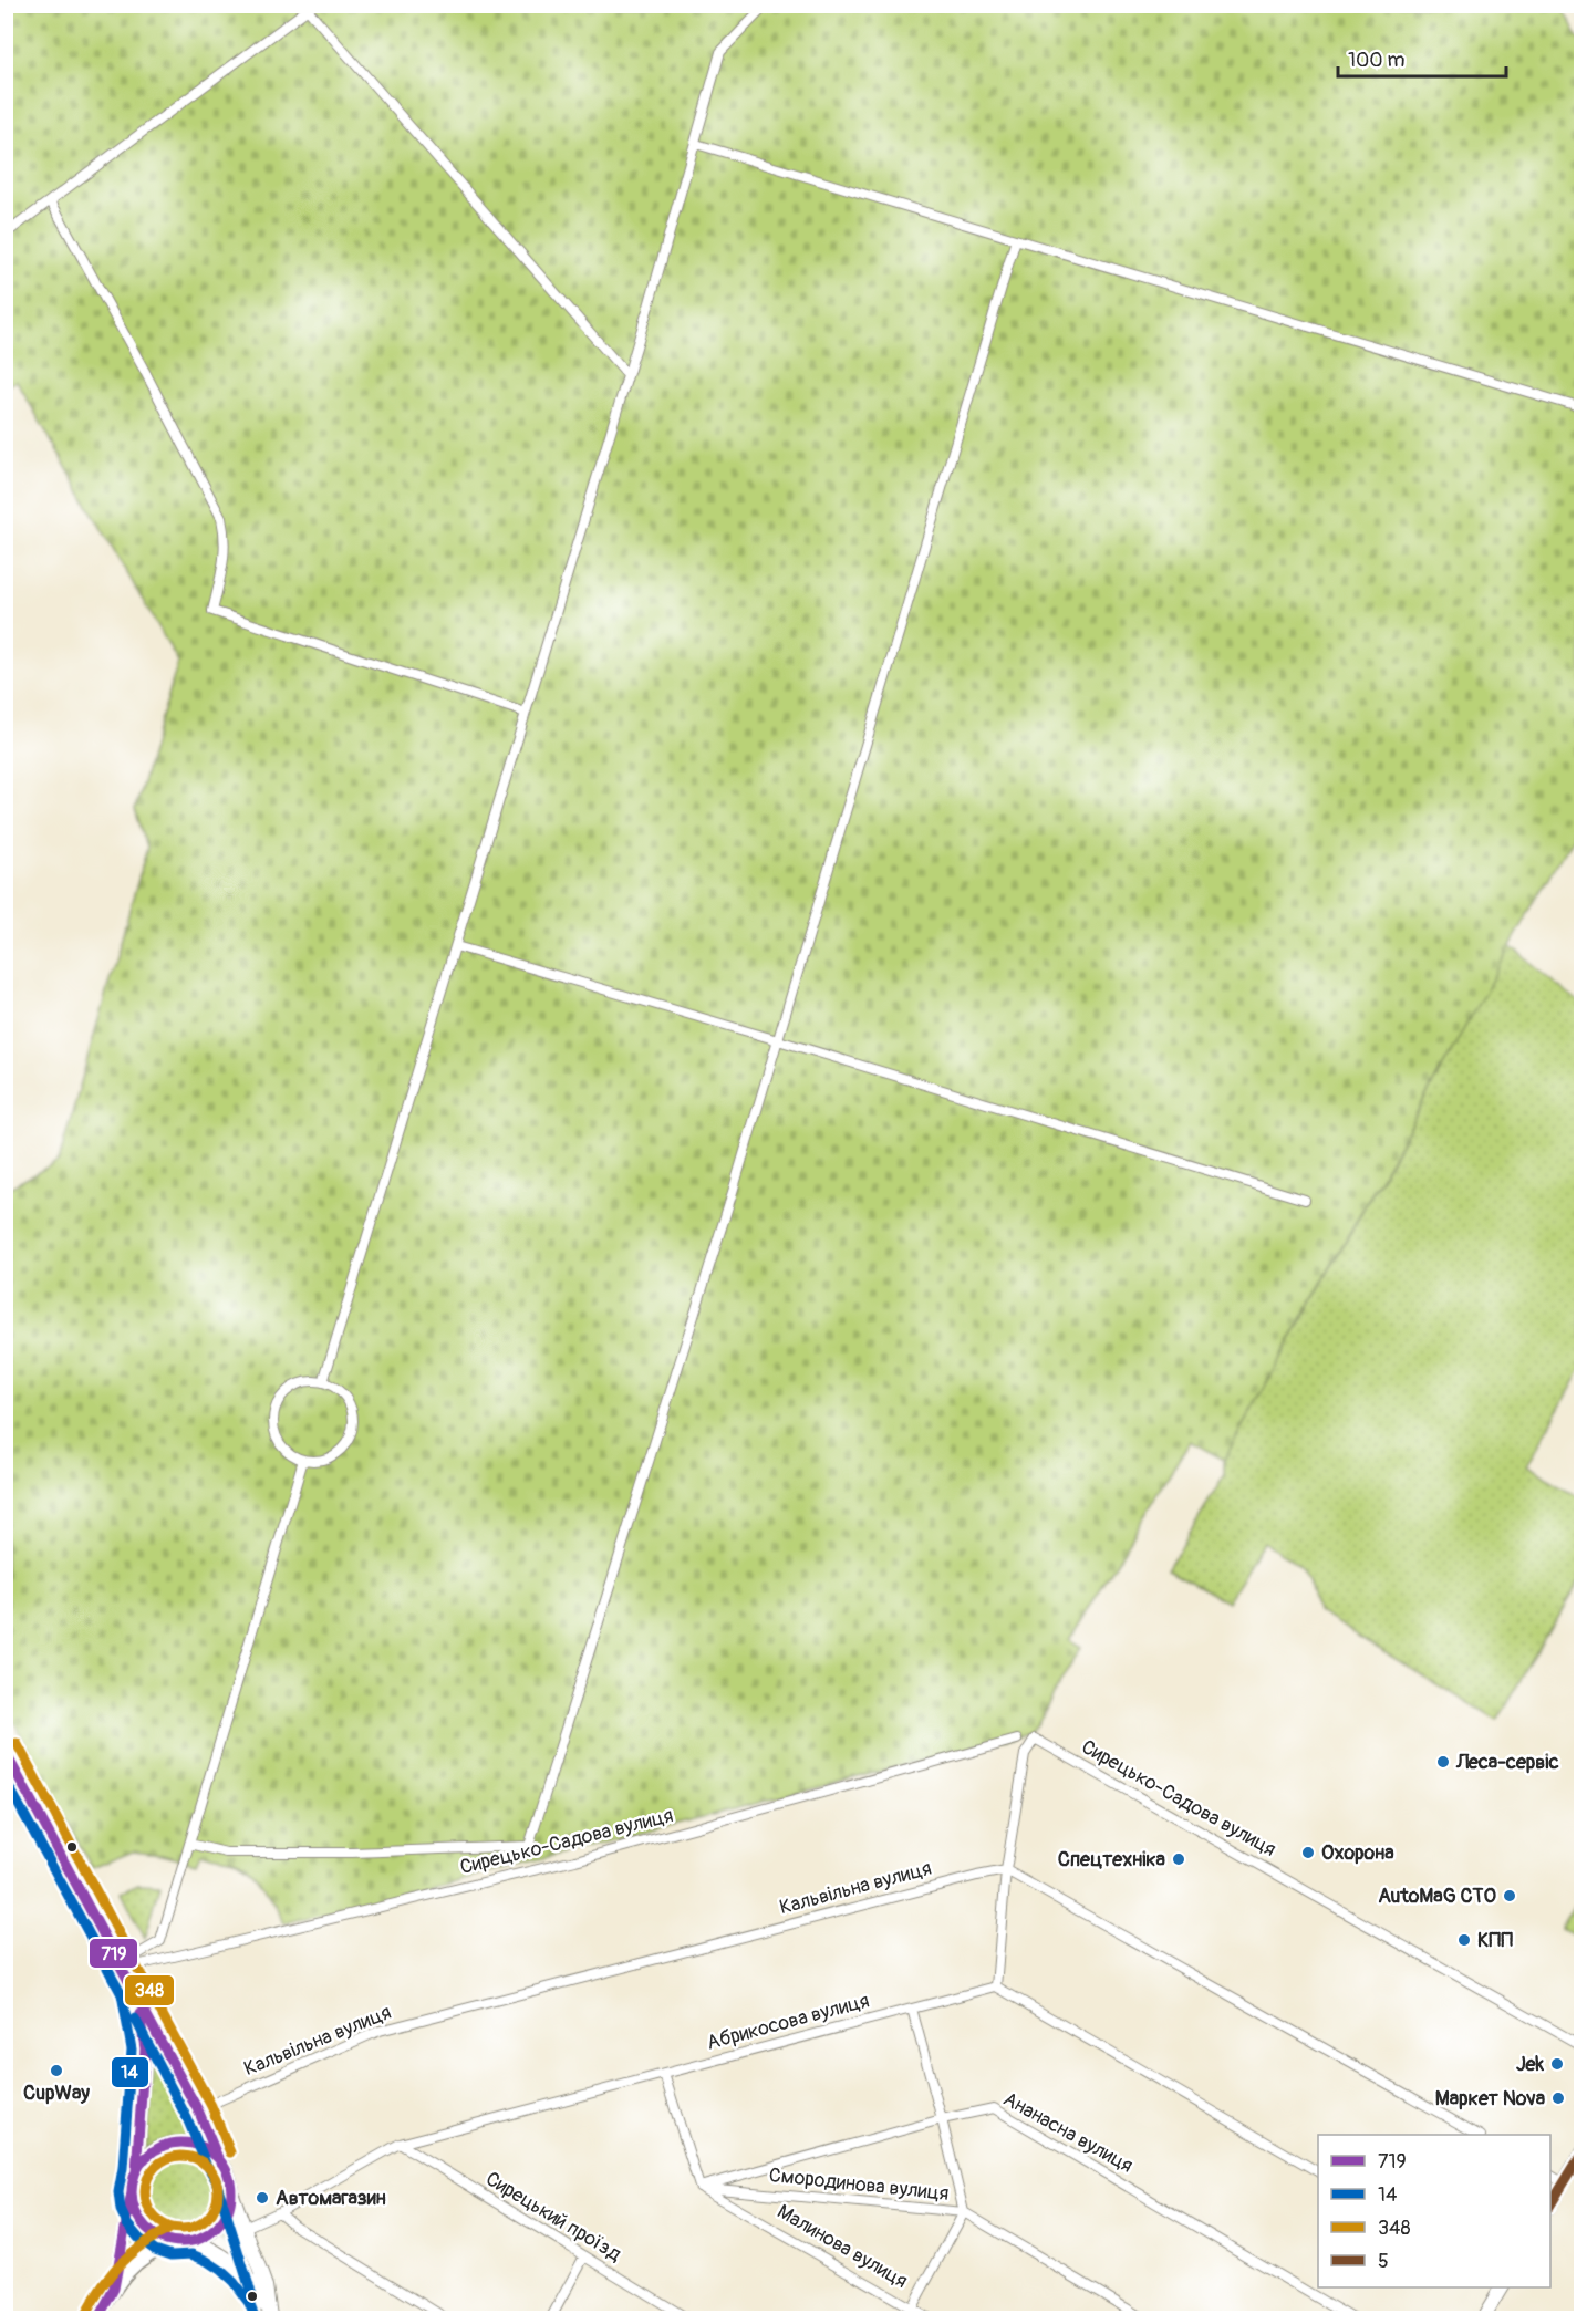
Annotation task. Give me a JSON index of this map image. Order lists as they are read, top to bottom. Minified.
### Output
{"streets":{"street":["Сирецько-Садова вулиця","Кальвільна вулиця","Абрикосова вулиця","Ананасна вулиця","Смородинова вулиця","Сирецький проїзд","Малинова вулиця"]},"crossings":[["Сирецько-Садова вулиця","Кальвільна вулиця"],["Абрикосова вулиця","Сирецький проїзд"],["Ананасна вулиця","Смородинова вулиця"],["Ананасна вулиця","Малинова вулиця"],["Смородинова вулиця","Малинова вулиця"]],"places":["Леса-сервіс","Охорона","Спецтехніка","AutoMaG СТО","КПП","Jek","CupWay","Маркет Nova","Автомагазин"],"lines":["transit line 348","transit line 719","transit line 14","transit line 5"],"legend":["719","14","348","5"],"scale_bar":"100 m"}
